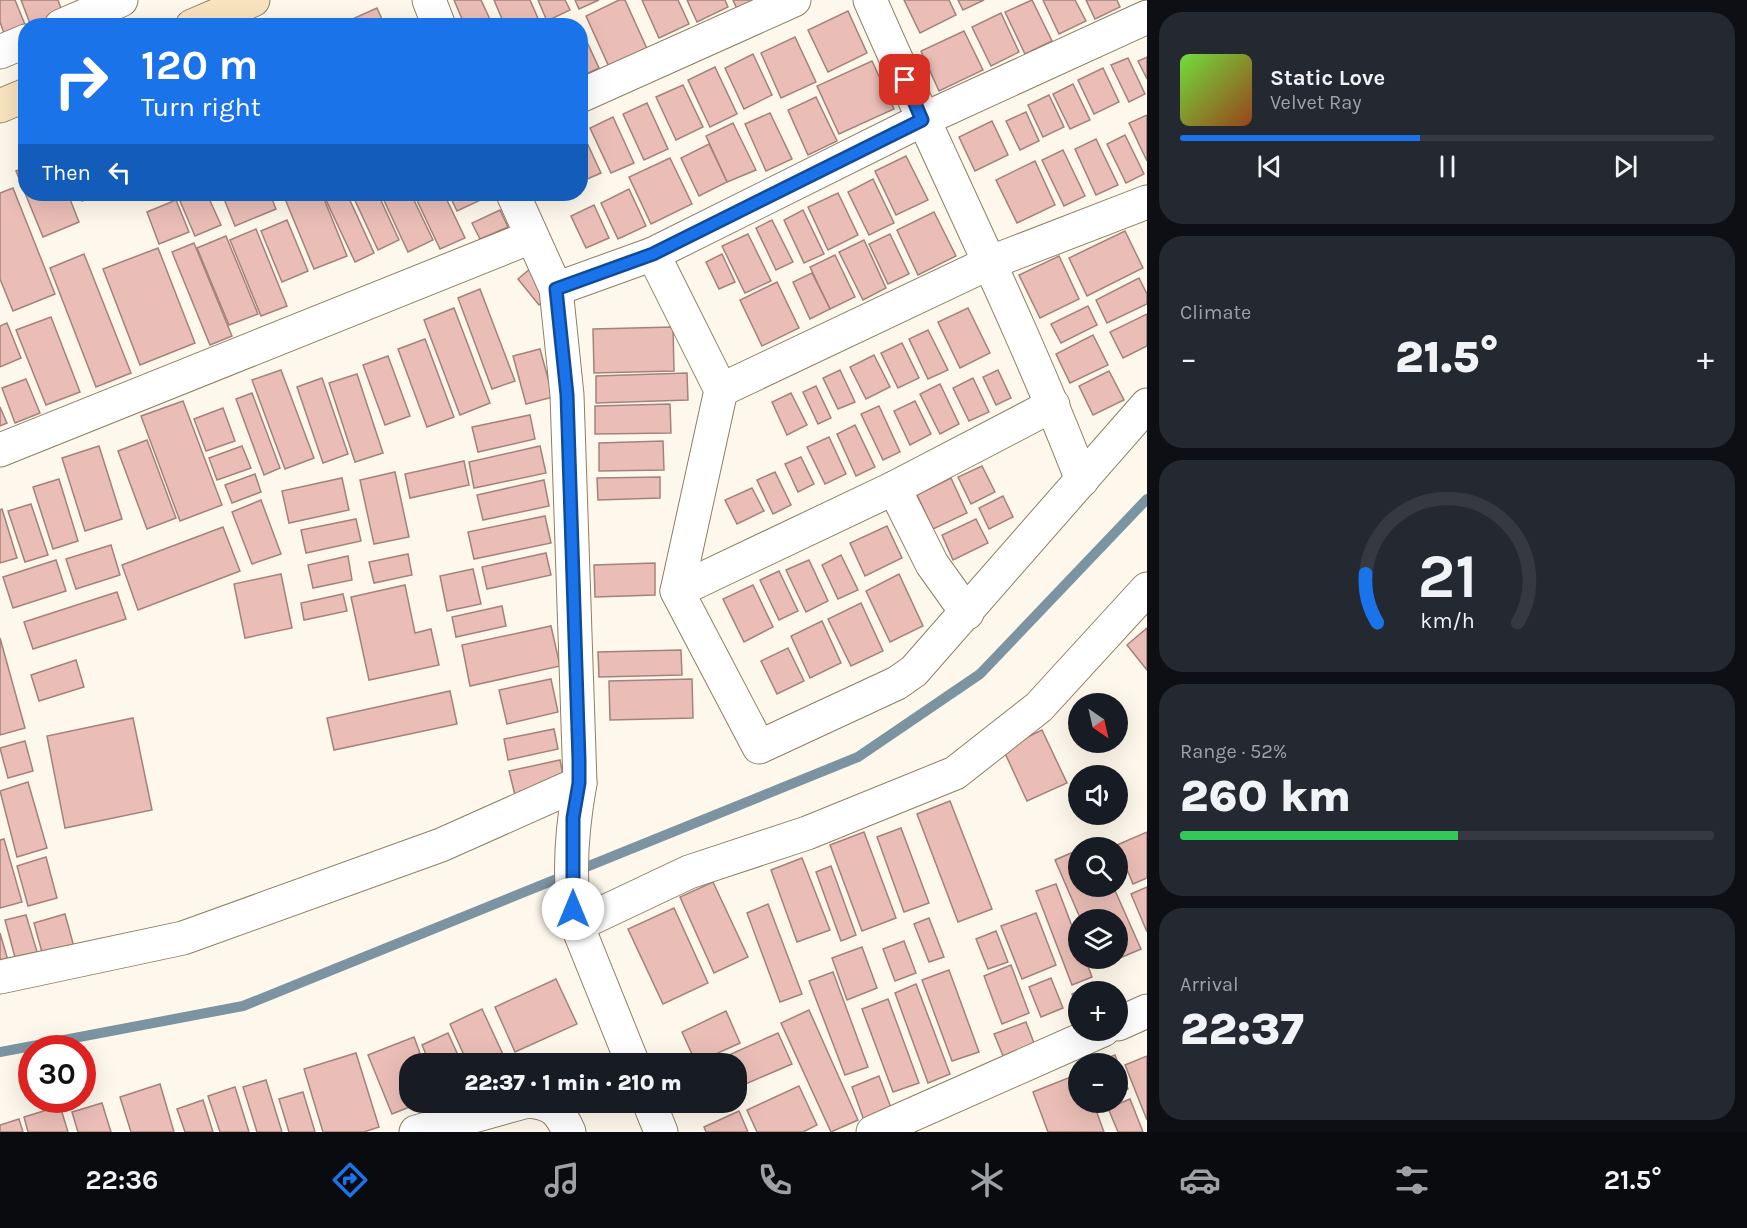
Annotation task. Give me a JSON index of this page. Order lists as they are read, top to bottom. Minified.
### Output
{"north":"bottom right","page":{"turn":["120 m","Turn right"],"song":["Static Love","Velvet Ray"],"then":"Then","tile":["Climate",["Range · 52%","260 km"],["Arrival","22:37"]],"heat":["−","21.5°","+"],"map_buttons":["+","−"],"limit":"30","trip":"22:37 · 1 min · 210 m","tabs":["22:36","21.5°"],"gauge":["21","km/h"]}}
